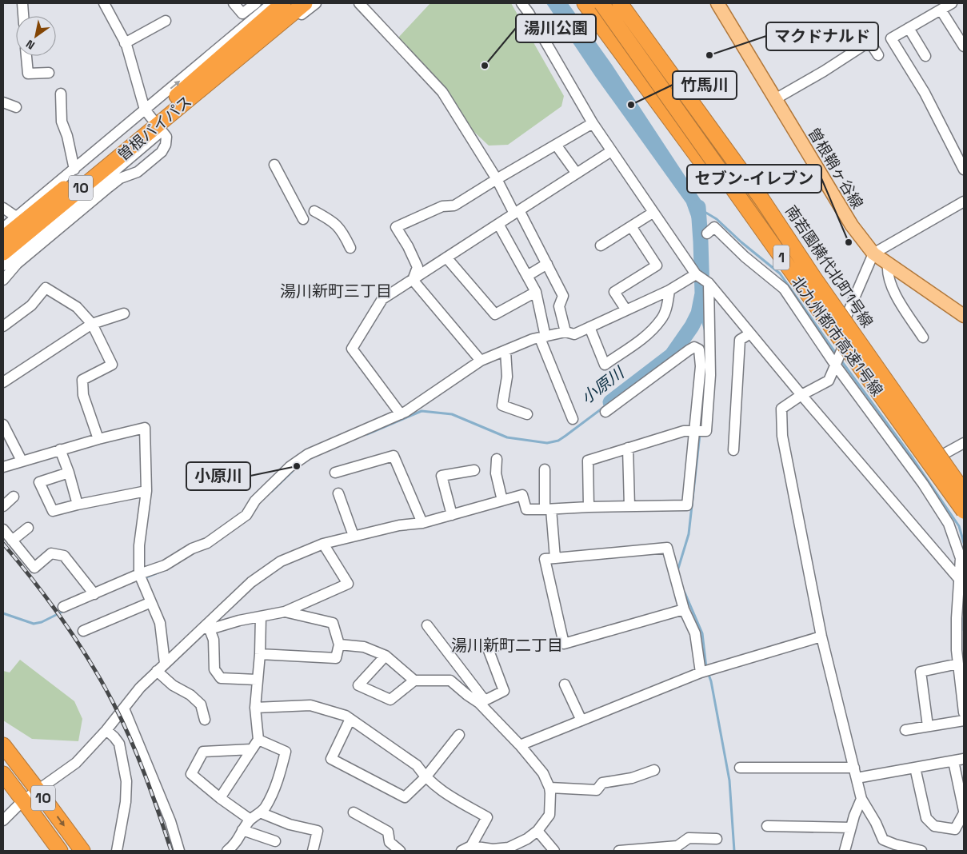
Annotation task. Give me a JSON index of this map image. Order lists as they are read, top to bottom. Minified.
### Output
{"streets":{"highway":["曽根バイパス","10","1","北九州都市高速1号線"],"main road":["曽根鞘ヶ谷線"],"street":["南若園横代北町1号線"]},"crossings":[["南若園横代北町1号線","北九州都市高速1号線"]],"districts":["湯川新町三丁目","湯川新町二丁目"],"water":["小原川"],"places":["マクドナルド","湯川公園","竹馬川","セブン-イレブン","小原川"],"north":"bottom left"}
